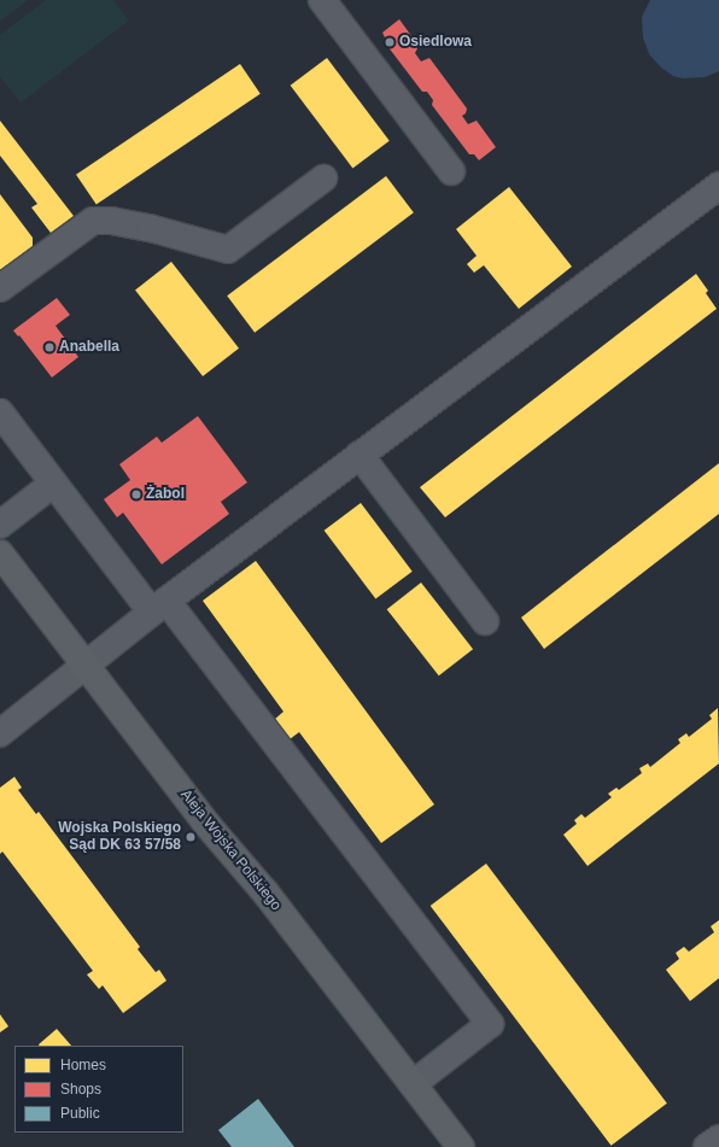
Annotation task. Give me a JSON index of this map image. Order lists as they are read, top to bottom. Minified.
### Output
{"streets":{"main road":["Aleja Wojska Polskiego"]},"places":["Osiedlowa","Anabella","Żabol","Wojska Polskiego Sąd DK 63 57/58"],"legend":["Homes","Shops","Public"]}
